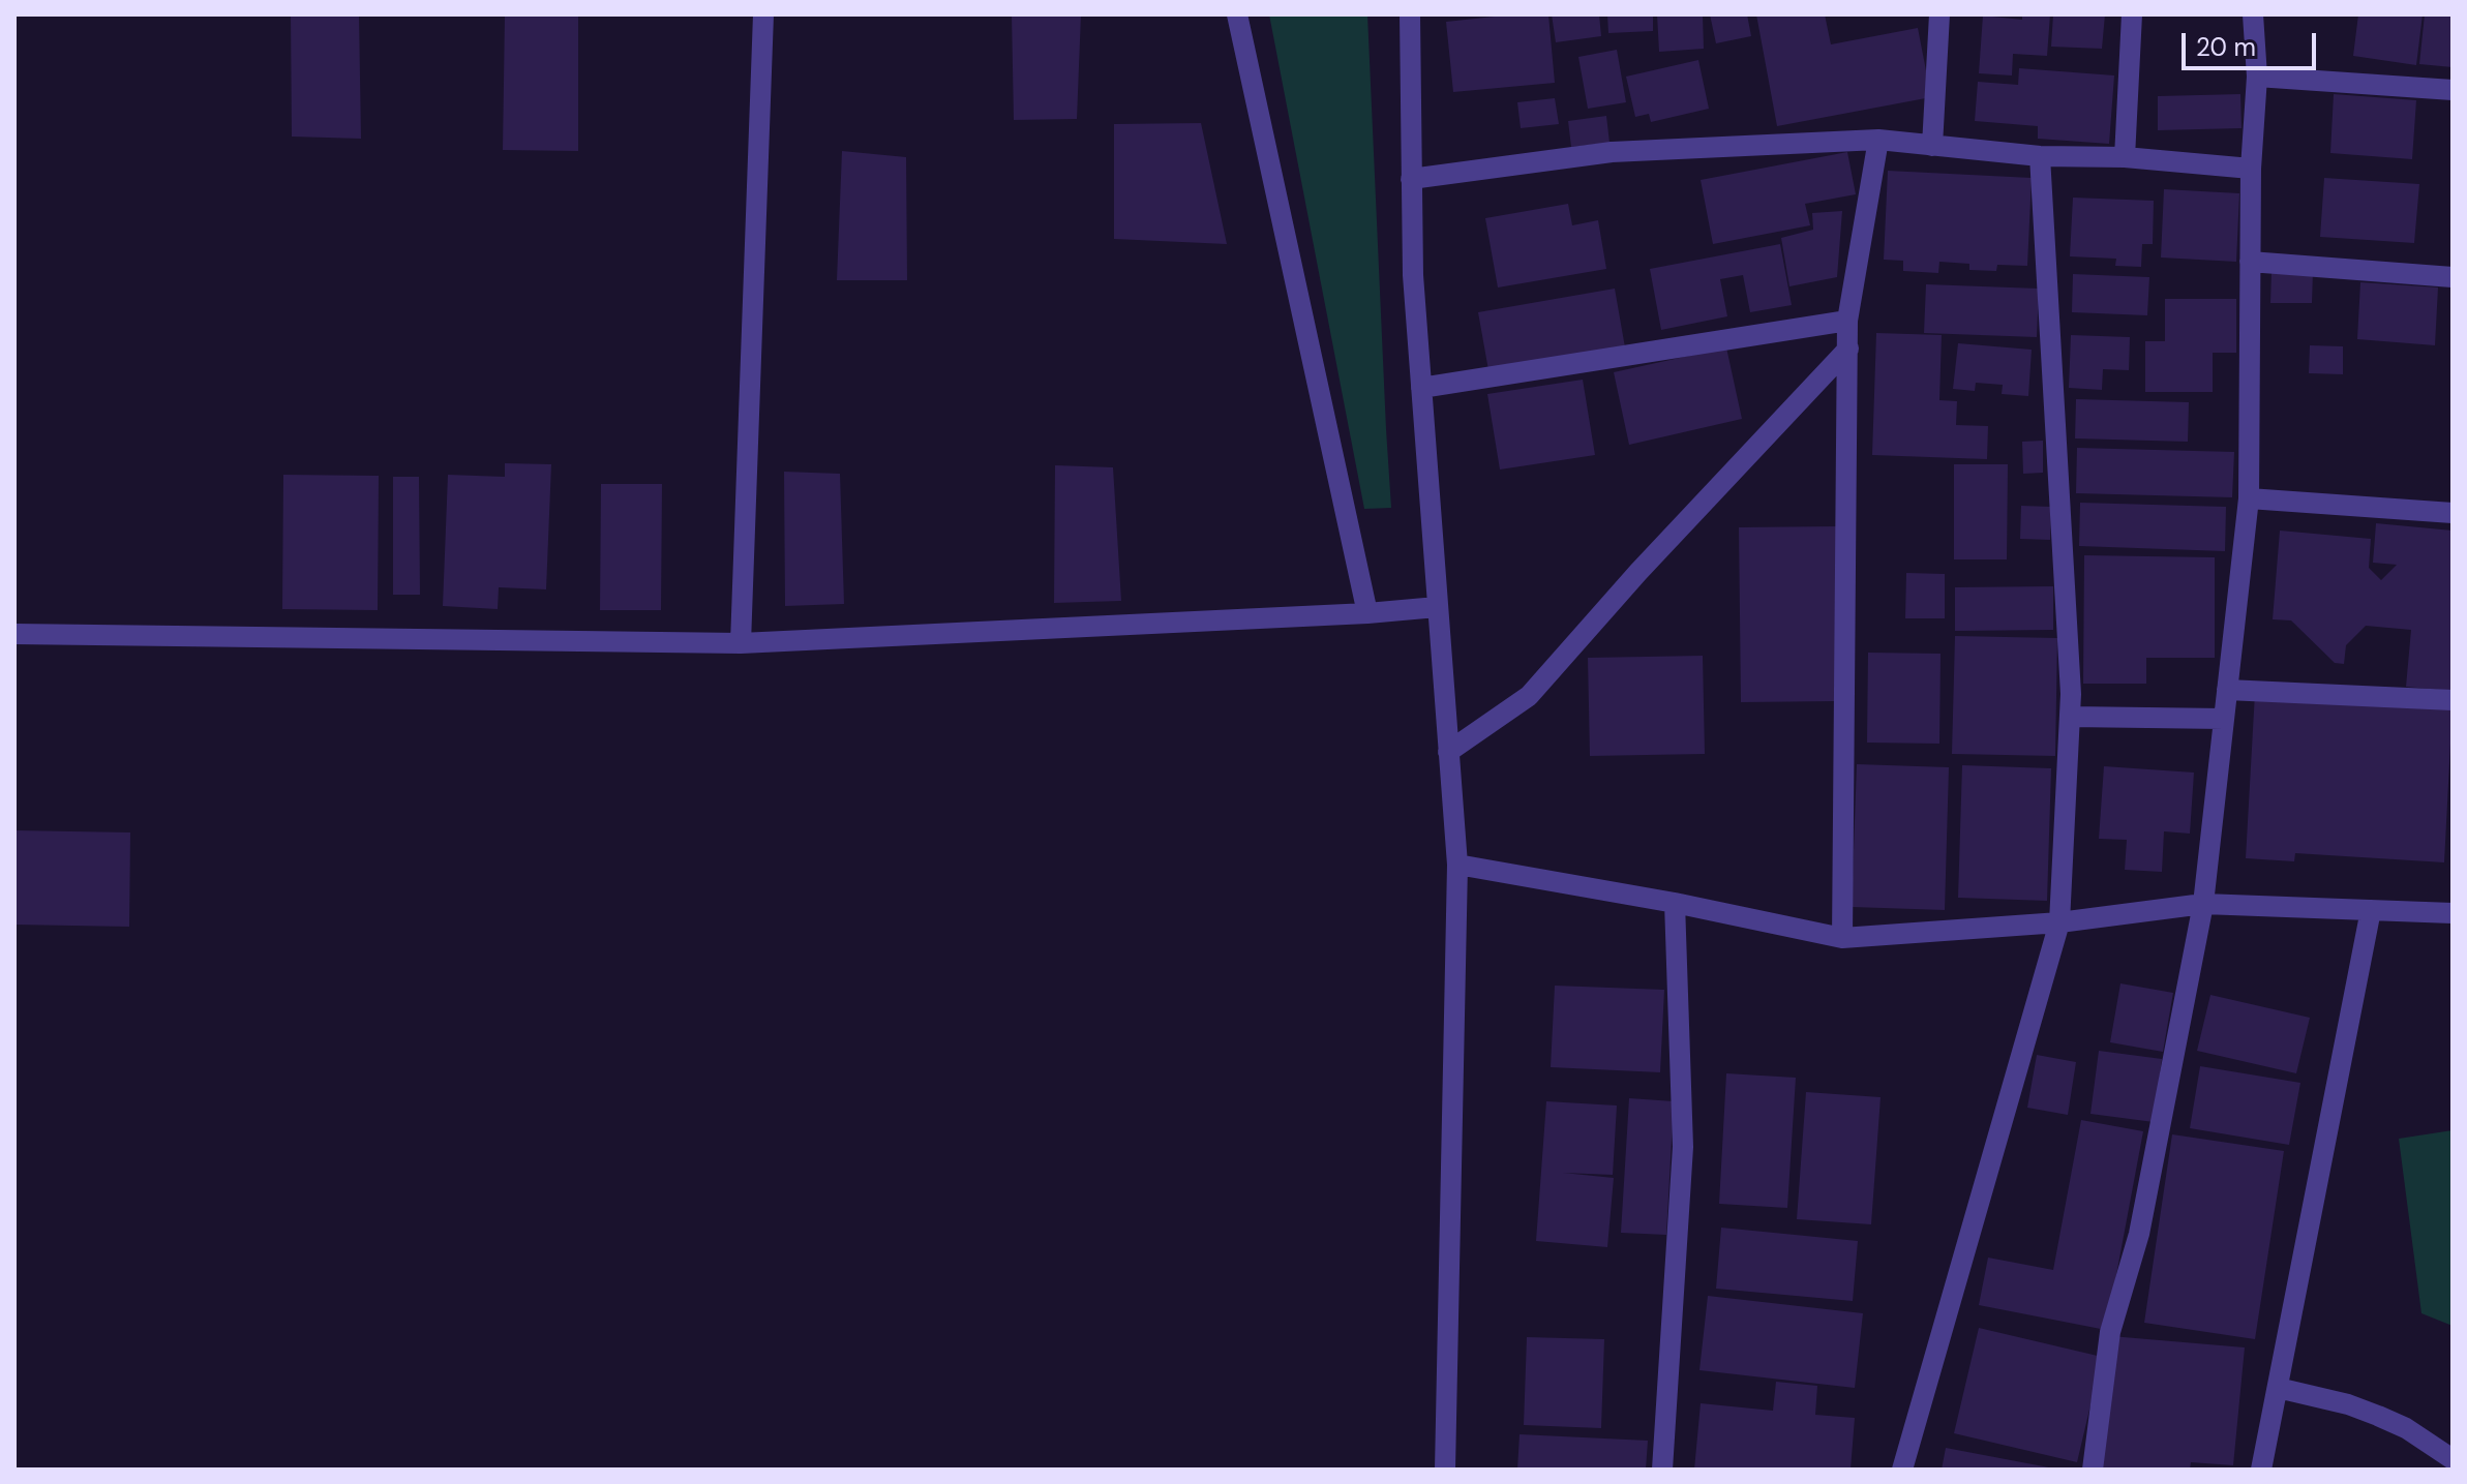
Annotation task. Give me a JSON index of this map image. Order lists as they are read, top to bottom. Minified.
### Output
{"scale_bar":"20 m"}
